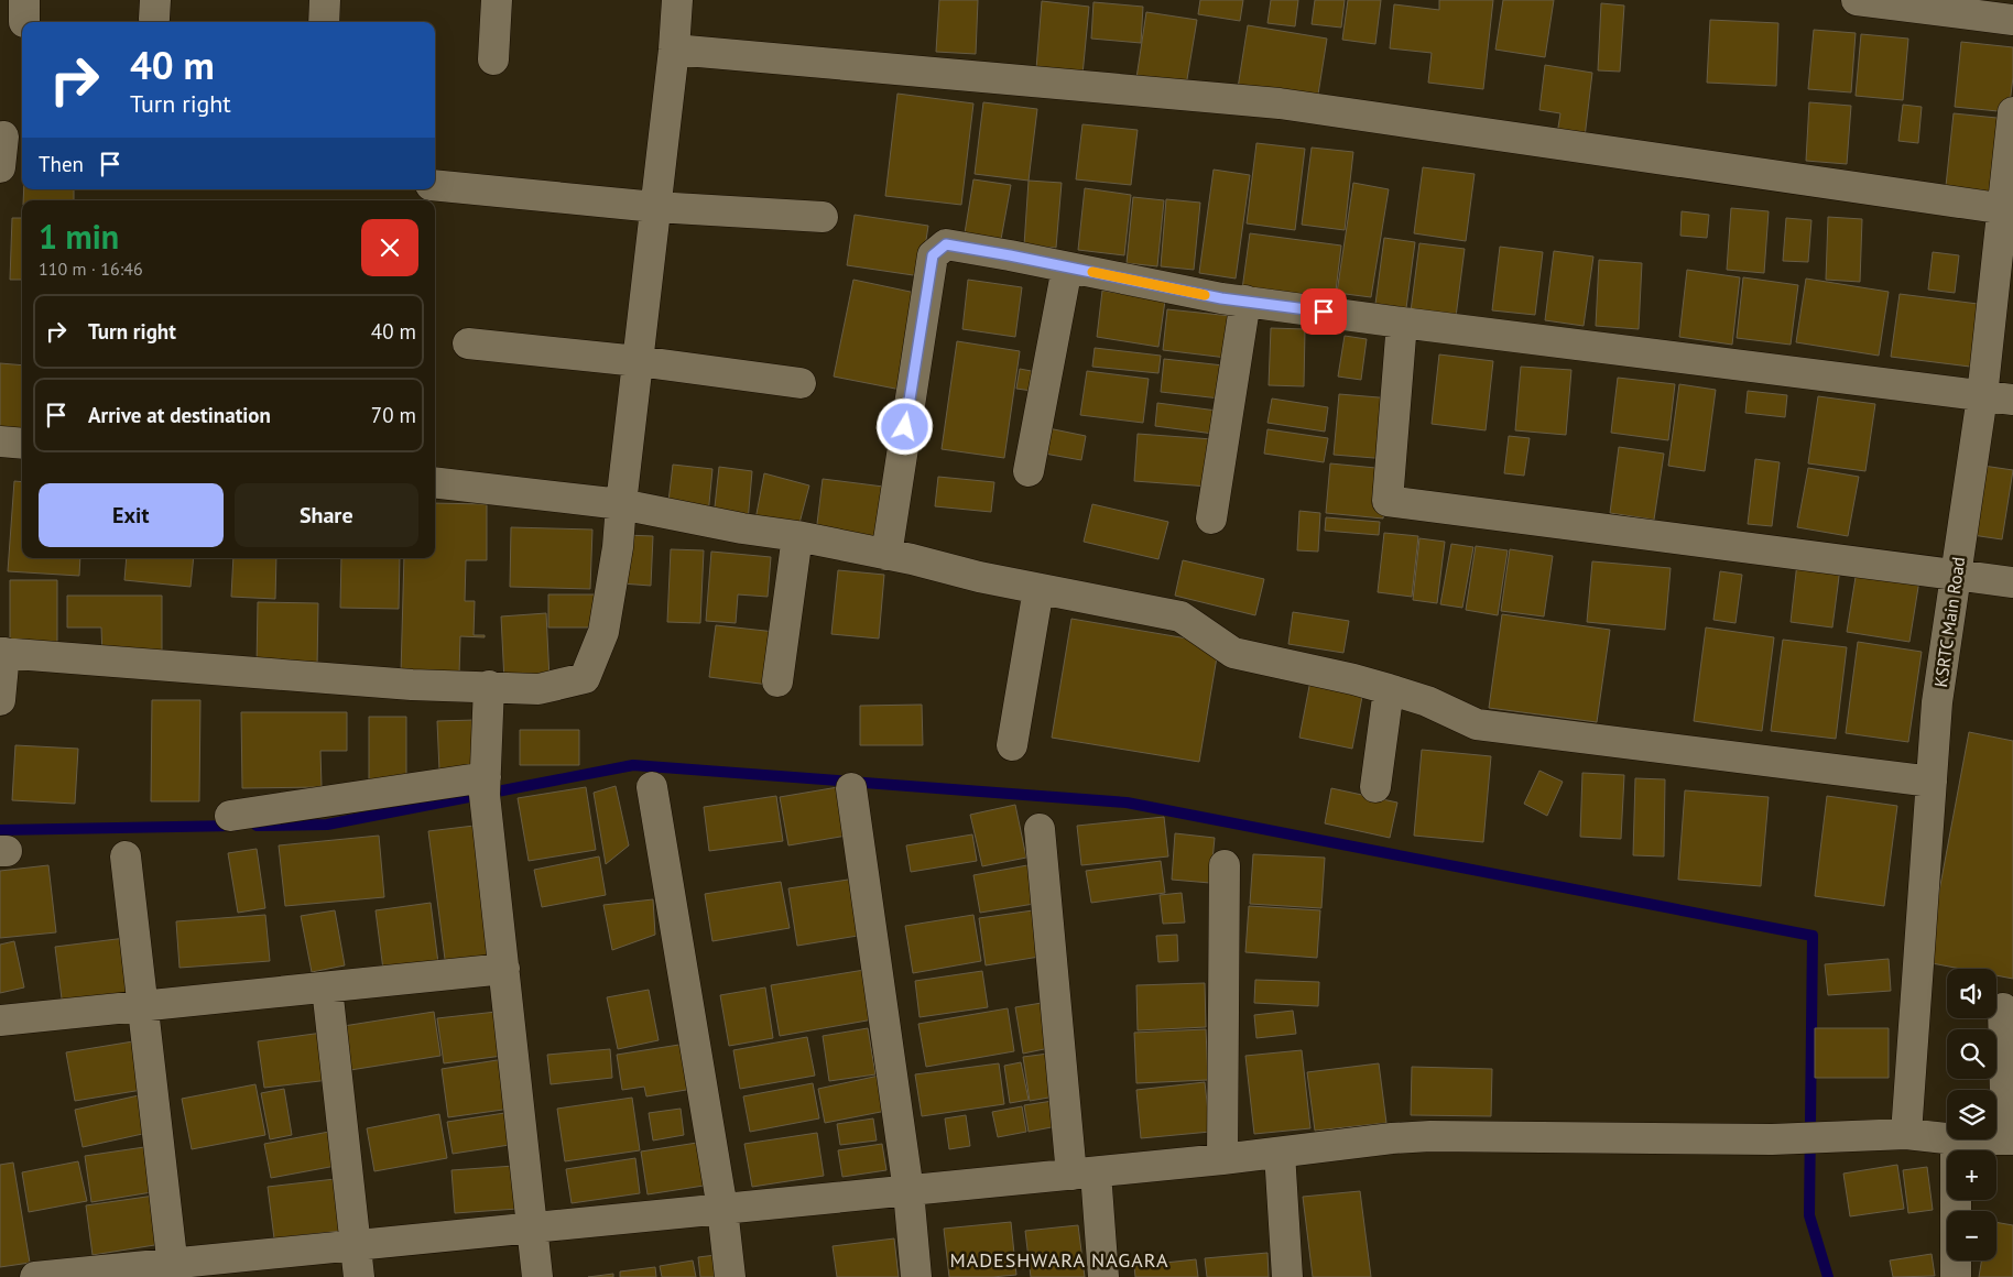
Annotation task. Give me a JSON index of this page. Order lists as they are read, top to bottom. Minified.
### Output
{"streets":{"street":["KSRTC Main Road"]},"districts":["MADESHWARA NAGARA"],"page":{"turn":["40 m","Turn right"],"then":"Then","heading":["1 min","110 m · 16:46"],"list":[{"name":"Turn right","value":"40 m"},{"name":"Arrive at destination","value":"70 m"}],"buttons":["Exit","Share"],"map_buttons":["+","−"]}}
